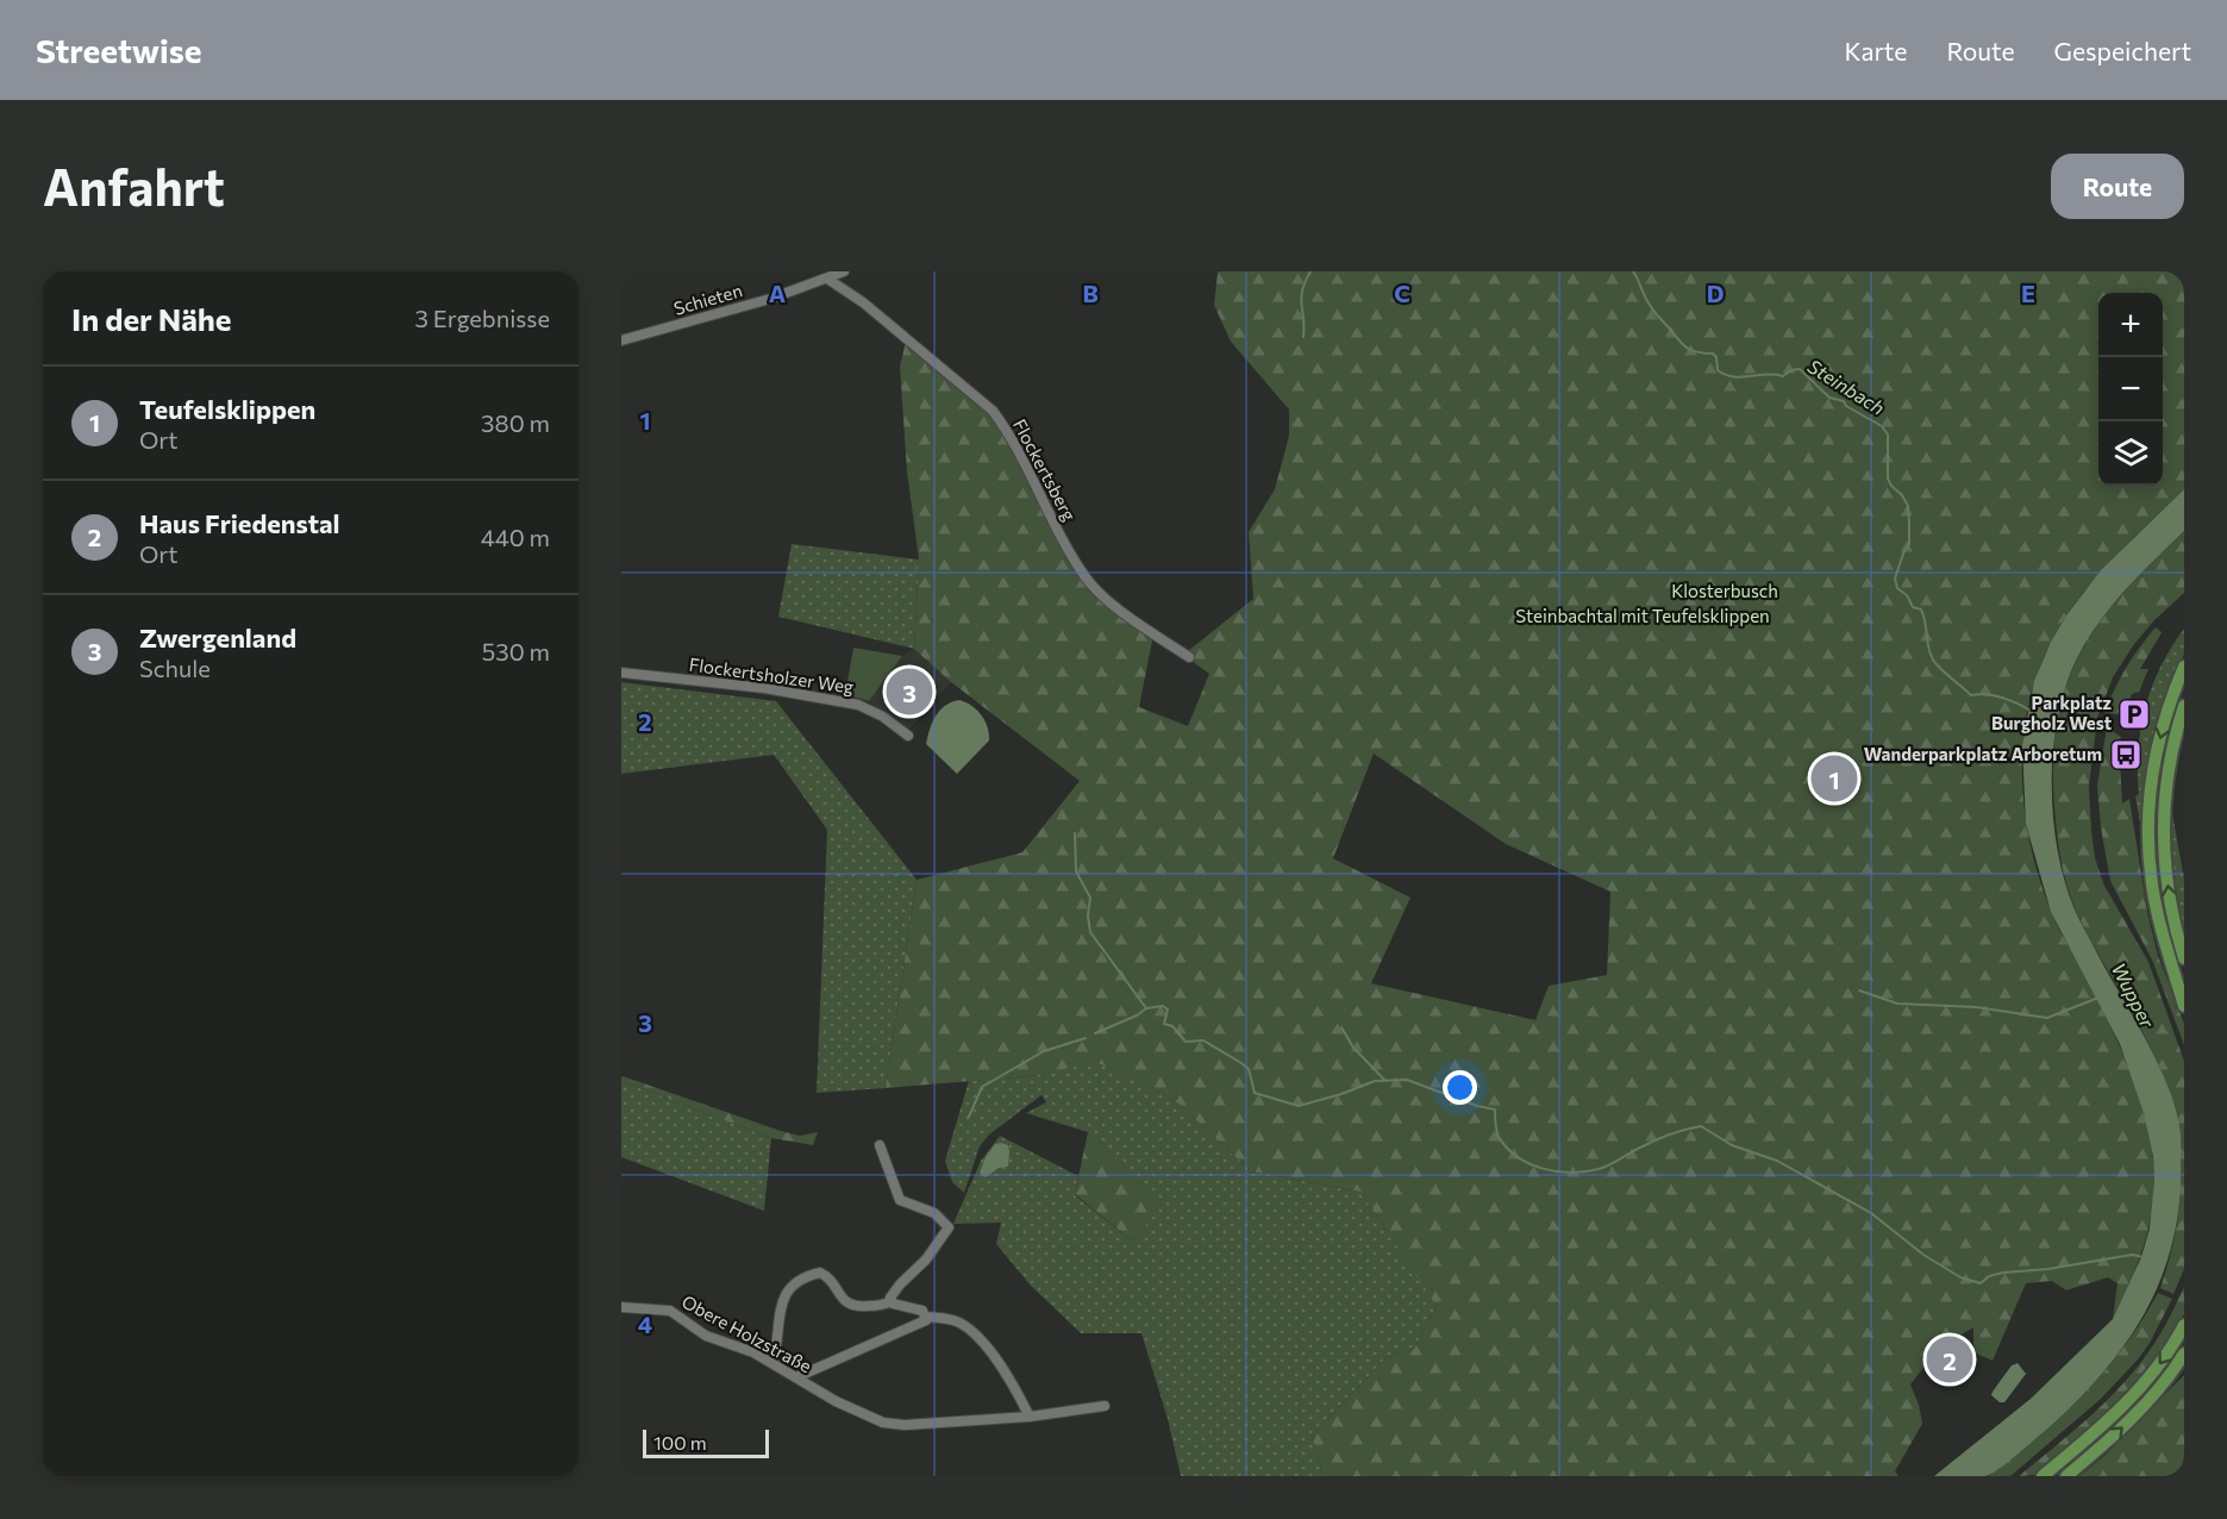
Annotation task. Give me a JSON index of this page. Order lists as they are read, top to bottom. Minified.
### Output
{"streets":{"street":["Schieten","Flockertsberg","Flockertsholzer Weg","Obere Holzstraße"]},"crossings":[["Schieten","Flockertsberg"]],"water":["Steinbach","Wupper"],"parks":["Klosterbusch","Steinbachtal mit Teufelsklippen"],"places":{"parking":["Parkplatz Burgholz West"],"bus stop":["Wanderparkplatz Arboretum"]},"scale_bar":"100 m","page":{"header":"Streetwise","nav":["Karte","Route","Gespeichert"],"buttons":"Route","title":"Anfahrt","heading":["In der Nähe","3 Ergebnisse"],"map_buttons":["+","−"],"list":[{"mark":"1","name":"Teufelsklippen","note":"Ort","value":"380 m"},{"mark":"2","name":"Haus Friedenstal","note":"Ort","value":"440 m"},{"mark":"3","name":"Zwergenland","note":"Schule","value":"530 m"}],"pins":["3","1","2"],"scale":"100 m"},"grid":{"columns":["A","B","C","D","E"],"rows":["1","2","3","4"]}}
